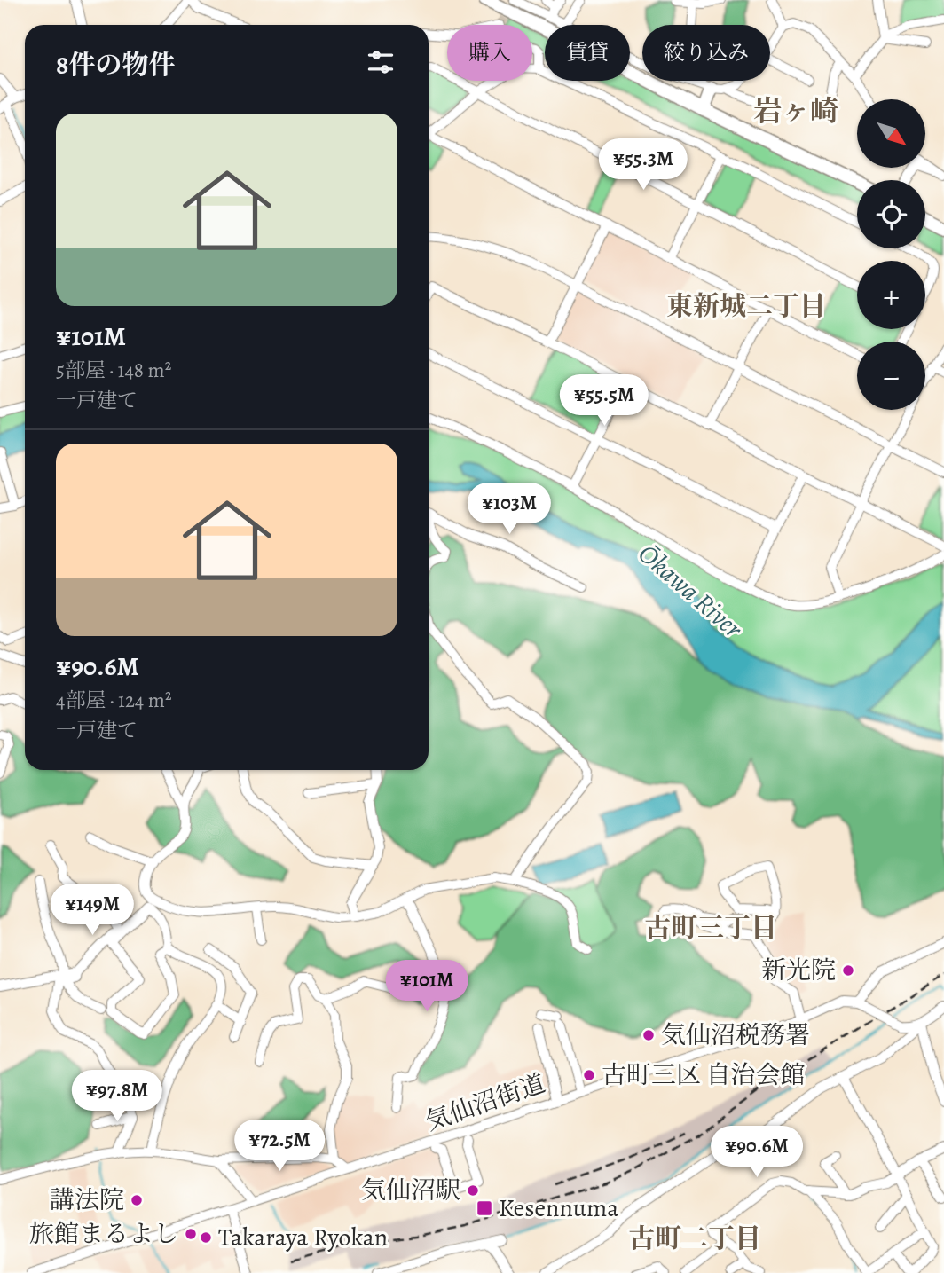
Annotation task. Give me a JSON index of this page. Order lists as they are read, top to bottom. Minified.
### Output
{"streets":{"street":["気仙沼街道"]},"districts":["岩ヶ崎","東新城二丁目","古町三丁目","古町二丁目"],"water":["Ōkawa River"],"places":{"other":["新光院","気仙沼税務署","古町三区 自治会館","気仙沼駅","講法院","旅館まるよし","Takaraya Ryokan"],"transit":["Kesennuma"]},"north":"bottom right","page":{"chip":["購入","賃貸","絞り込み"],"heading":"8件の物件","map_buttons":["+","−"],"list":[{"name":"¥101M","note":"5部屋 · 148 m² · 一戸建て"},{"name":"¥90.6M","note":"4部屋 · 124 m² · 一戸建て"}],"price":["¥55.3M","¥55.5M","¥103M","¥149M","¥101M","¥97.8M","¥72.5M","¥90.6M"]}}
